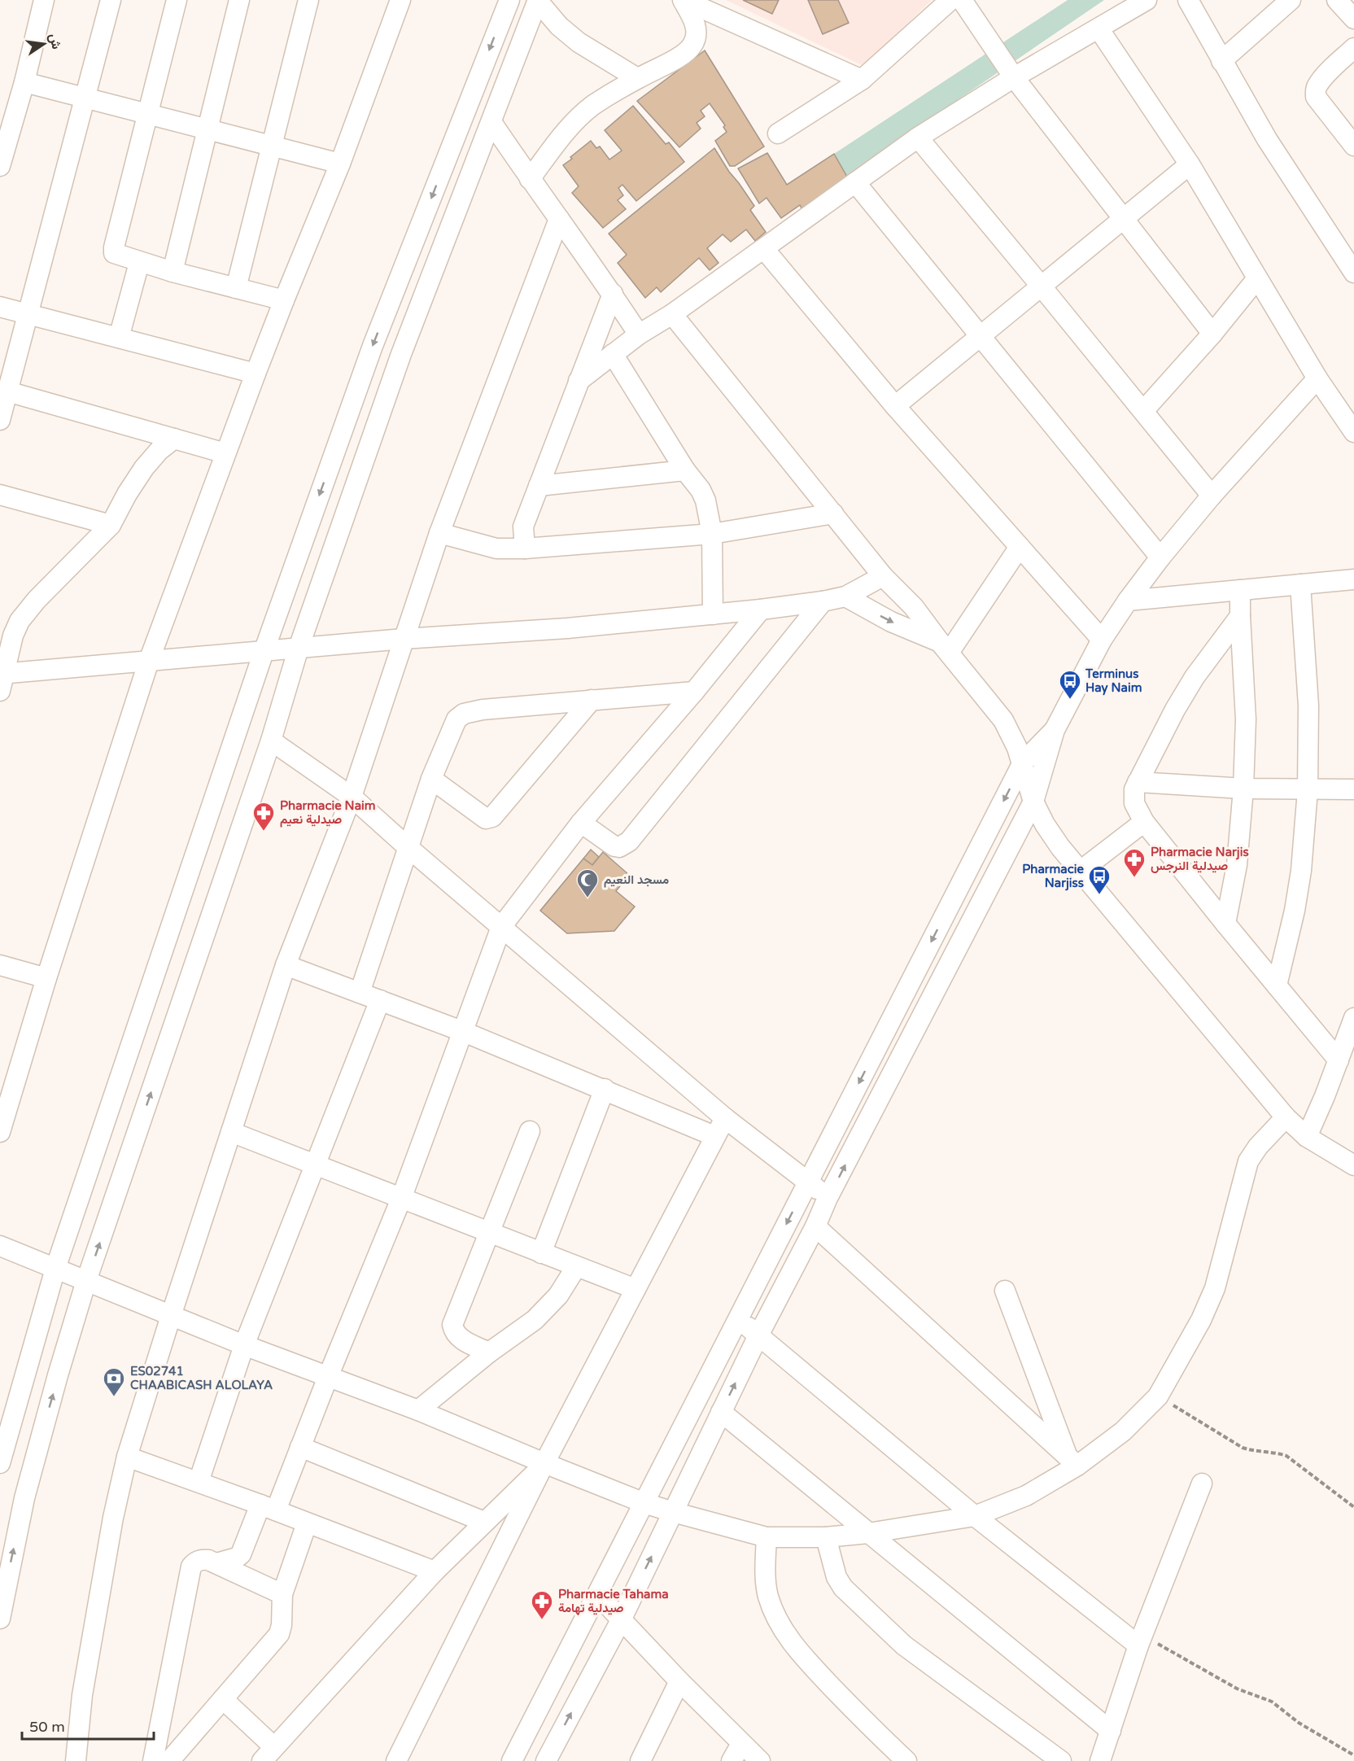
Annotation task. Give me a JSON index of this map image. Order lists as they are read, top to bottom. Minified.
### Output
{"places":{"bus stop":["Terminus Hay Naim","Pharmacie Narjiss"],"pharmacy":["Pharmacie Naim صيدلية نعيم","Pharmacie Narjis صيدلية النرجس","Pharmacie Tahama صيدلية تهامة"],"mosque":["مسجد النعيم"],"bank":["ES02741 CHAABICASH ALOLAYA"]},"scale_bar":"50 m","north":"right"}
